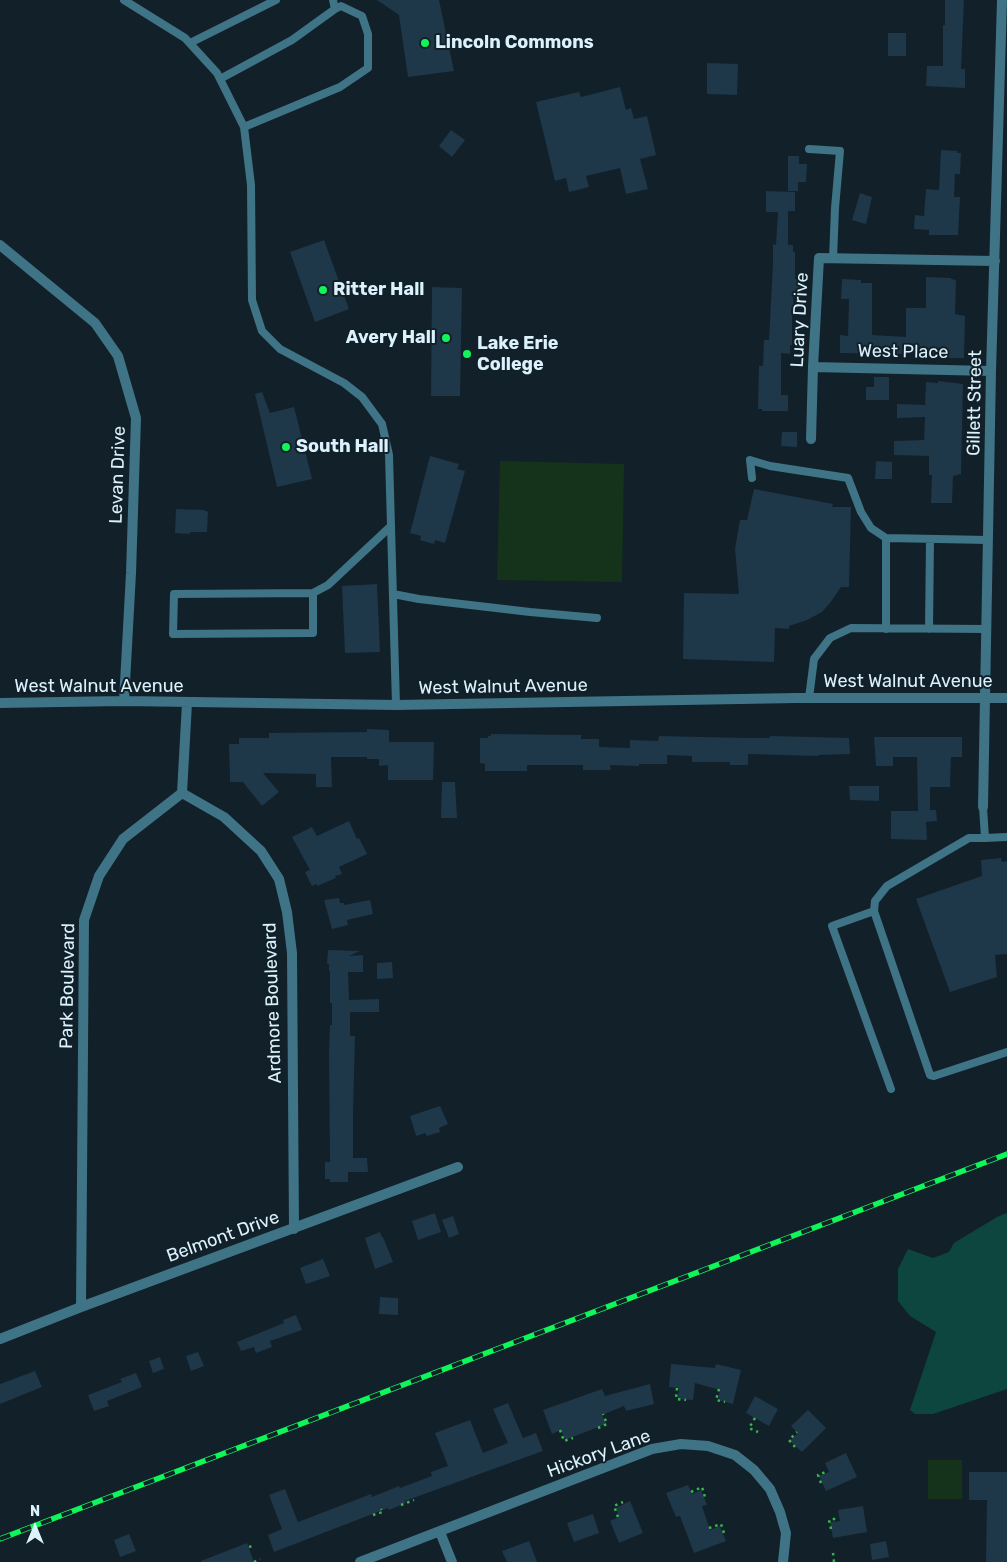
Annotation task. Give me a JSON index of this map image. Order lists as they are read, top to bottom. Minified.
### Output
{"streets":{"street":["Luary Drive","West Place","Gillett Street","Levan Drive","West Walnut Avenue","Park Boulevard","Ardmore Boulevard","Belmont Drive","Hickory Lane"]},"crossings":[["Luary Drive","West Place"],["Luary Drive","Gillett Street"],["West Place","Gillett Street"],["Gillett Street","West Walnut Avenue"],["Levan Drive","West Walnut Avenue"],["Park Boulevard","Ardmore Boulevard"],["Park Boulevard","Belmont Drive"],["Ardmore Boulevard","Belmont Drive"]],"places":["Lincoln Commons","Ritter Hall","Avery Hall","Lake Erie College","South Hall"],"north":"top"}
